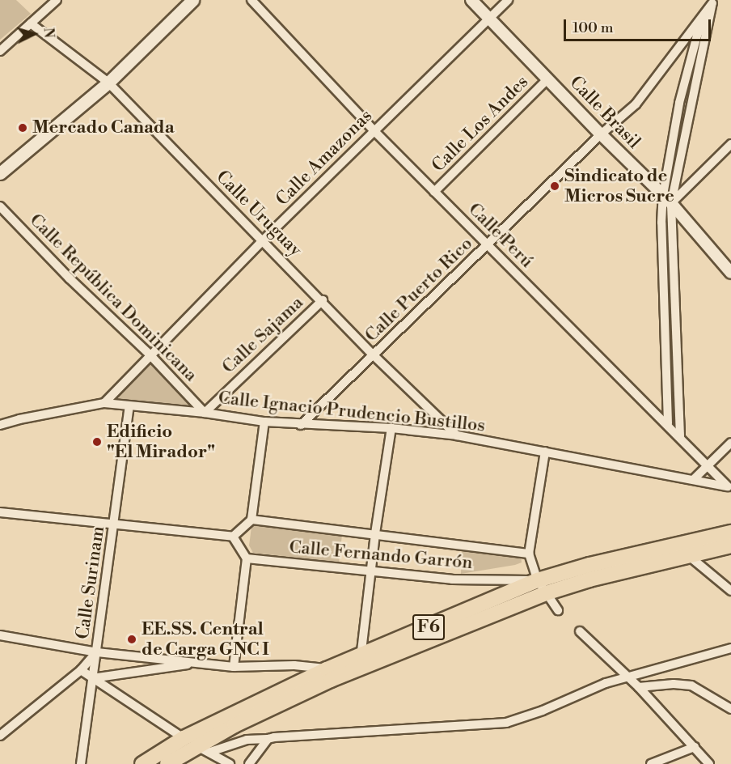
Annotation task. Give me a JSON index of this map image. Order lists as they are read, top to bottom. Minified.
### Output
{"streets":{"highway":["F6"],"street":["Calle Brasil","Calle Los Andes","Calle Amazonas","Calle Uruguay","Calle Perú","Calle Puerto Rico","Calle República Dominicana","Calle Sajama","Calle Ignacio Prudencio Bustillos","Calle Fernando Garrón","Calle Surinam"]},"crossings":[["Calle Brasil","Calle Los Andes"],["Calle Brasil","Calle Amazonas"],["Calle Brasil","Calle Puerto Rico"],["Calle Los Andes","Calle Perú"],["Calle Amazonas","Calle Uruguay"],["Calle Amazonas","Calle Perú"],["Calle Amazonas","Calle República Dominicana"],["Calle Amazonas","Calle Ignacio Prudencio Bustillos"],["Calle Uruguay","Calle Puerto Rico"],["Calle Uruguay","Calle Sajama"],["Calle Uruguay","Calle Ignacio Prudencio Bustillos"],["Calle Perú","Calle Puerto Rico"],["Calle Perú","Calle Ignacio Prudencio Bustillos"],["Calle Puerto Rico","Calle Ignacio Prudencio Bustillos"],["Calle República Dominicana","Calle Sajama"],["Calle República Dominicana","Calle Ignacio Prudencio Bustillos"],["Calle Sajama","Calle Ignacio Prudencio Bustillos"],["Calle Ignacio Prudencio Bustillos","Calle Surinam"],["Calle Fernando Garrón","F6"]],"places":["Mercado Canada","Sindicato de Micros Sucre","Edificio \"El Mirador\"","EE.SS. Central de Carga GNC I"],"scale_bar":"100 m","north":"right"}
